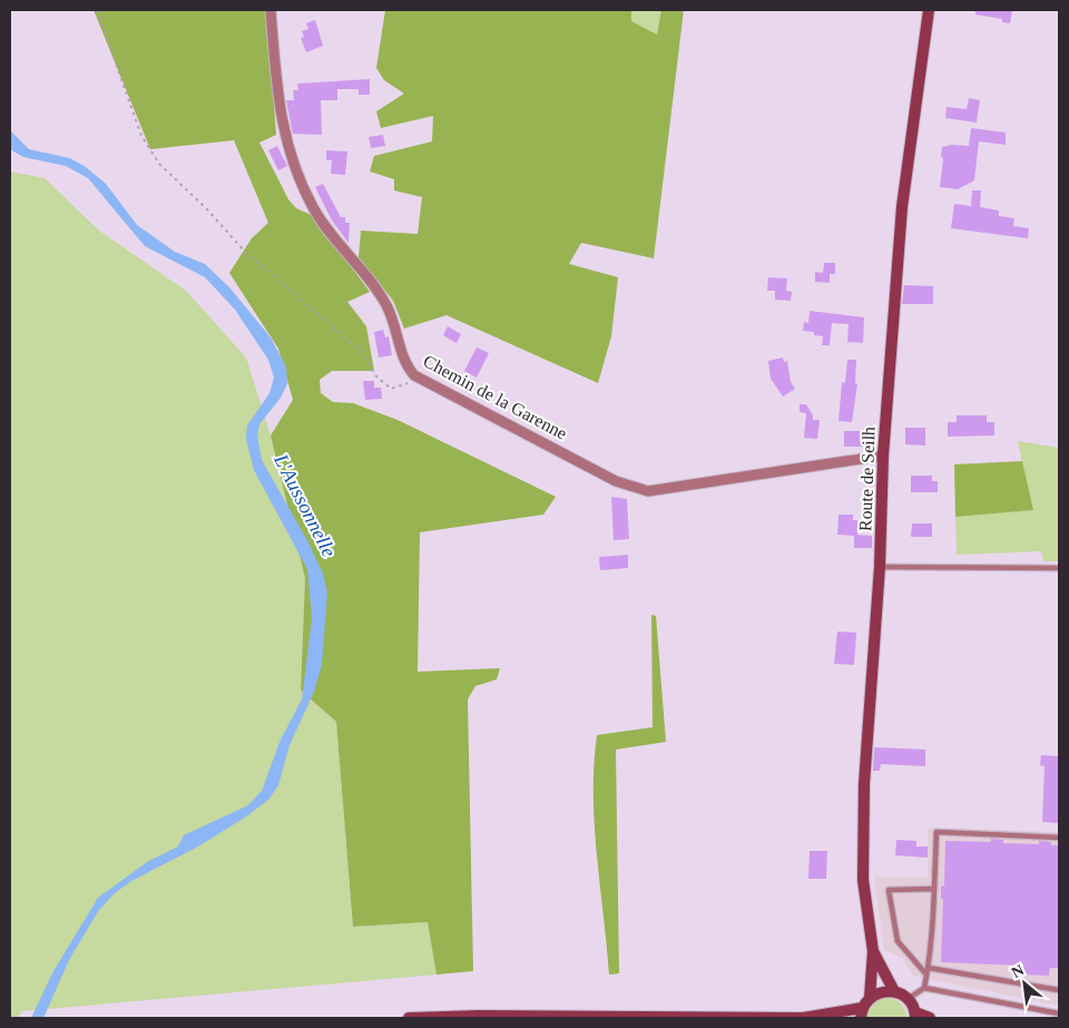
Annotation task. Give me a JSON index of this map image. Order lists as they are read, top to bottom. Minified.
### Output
{"streets":{"street":["Chemin de la Garenne","Route de Seilh"]},"crossings":[["Chemin de la Garenne","Route de Seilh"]],"water":["L'Aussonnelle"],"north":"top left"}
